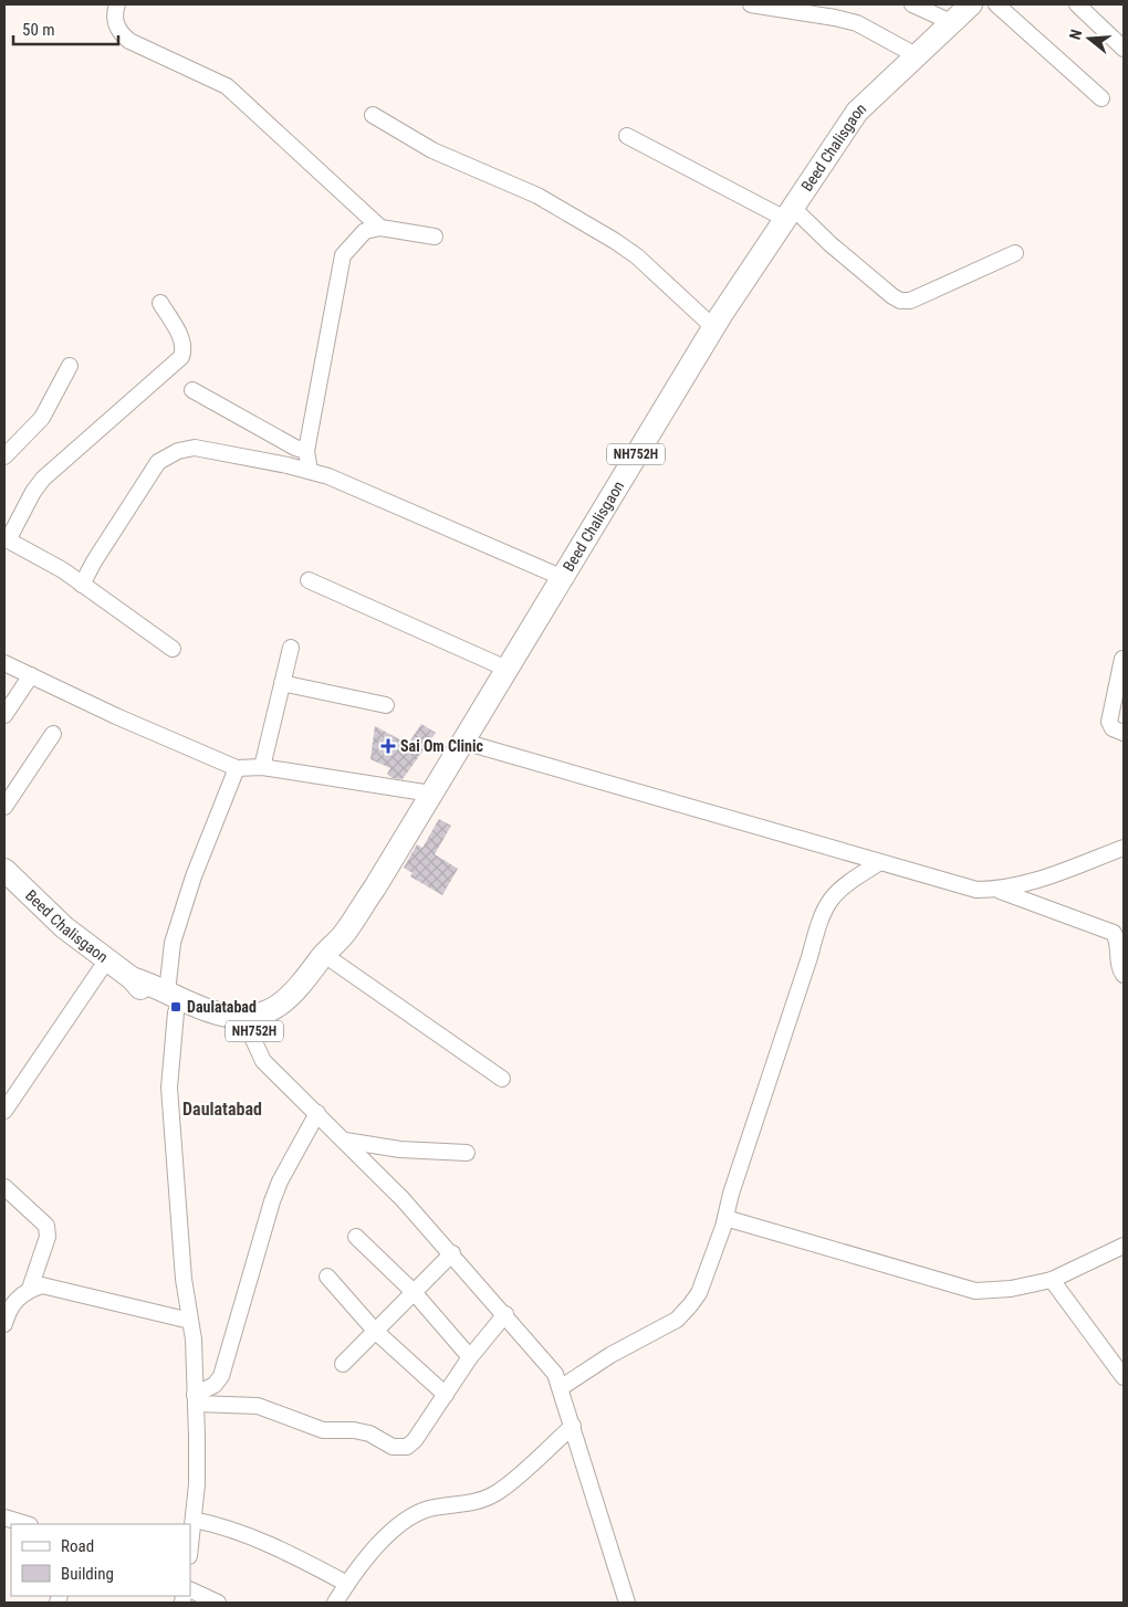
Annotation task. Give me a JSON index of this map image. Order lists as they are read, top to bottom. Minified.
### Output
{"streets":{"highway":["Beed Chalisgaon","NH752H"]},"districts":["Daulatabad"],"places":{"health":["Sai Om Clinic"],"transit":["Daulatabad"]},"legend":["Road","Building"],"scale_bar":"50 m","north":"left"}
